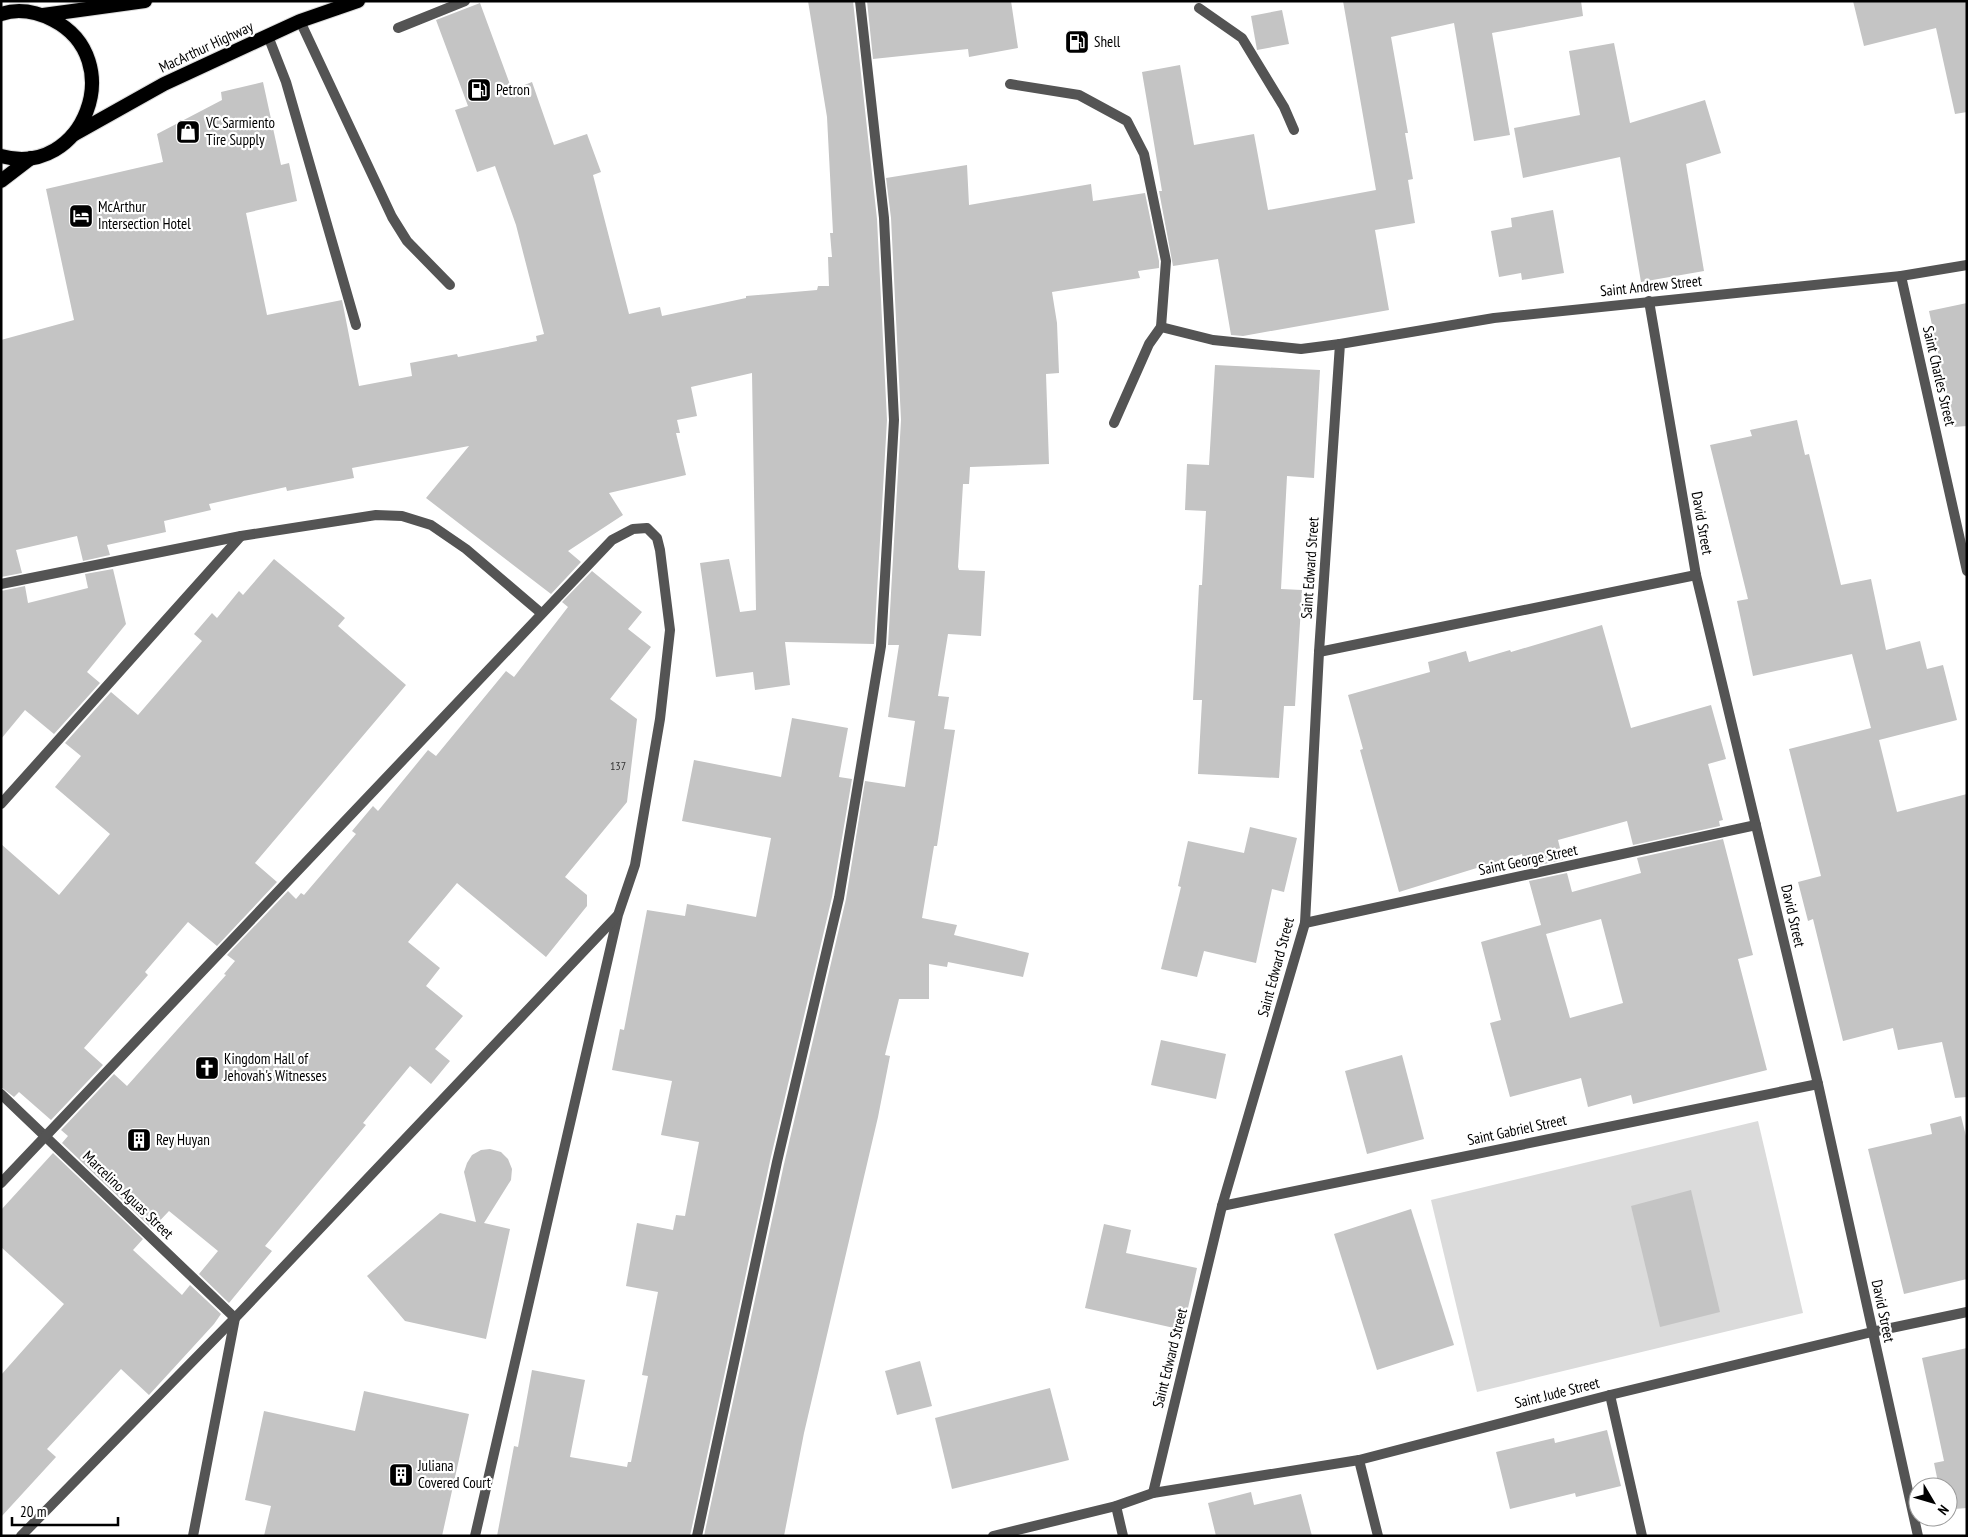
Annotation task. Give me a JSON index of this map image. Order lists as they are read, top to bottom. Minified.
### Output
{"streets":{"highway":["MacArthur Highway"],"street":["Saint Andrew Street","Saint Charles Street","David Street","Saint Edward Street","Saint George Street","Saint Gabriel Street","Marcelino Aguas Street","Saint Jude Street"]},"crossings":[["Saint Andrew Street","Saint Charles Street"],["Saint Andrew Street","David Street"],["Saint Andrew Street","Saint Edward Street"],["David Street","Saint George Street"],["David Street","Saint Gabriel Street"],["David Street","Saint Jude Street"],["Saint Edward Street","Saint George Street"],["Saint Edward Street","Saint Gabriel Street"],["Saint Edward Street","Saint Jude Street"]],"places":{"fuel station":["Shell","Petron"],"shop":["VC Sarmiento Tire Supply"],"hotel":["McArthur Intersection Hotel"],"church":["Kingdom Hall of Jehovah's Witnesses"],"building":["Rey Huyan","Juliana Covered Court"]},"house_numbers":["137"],"scale_bar":"20 m","north":"bottom right"}
